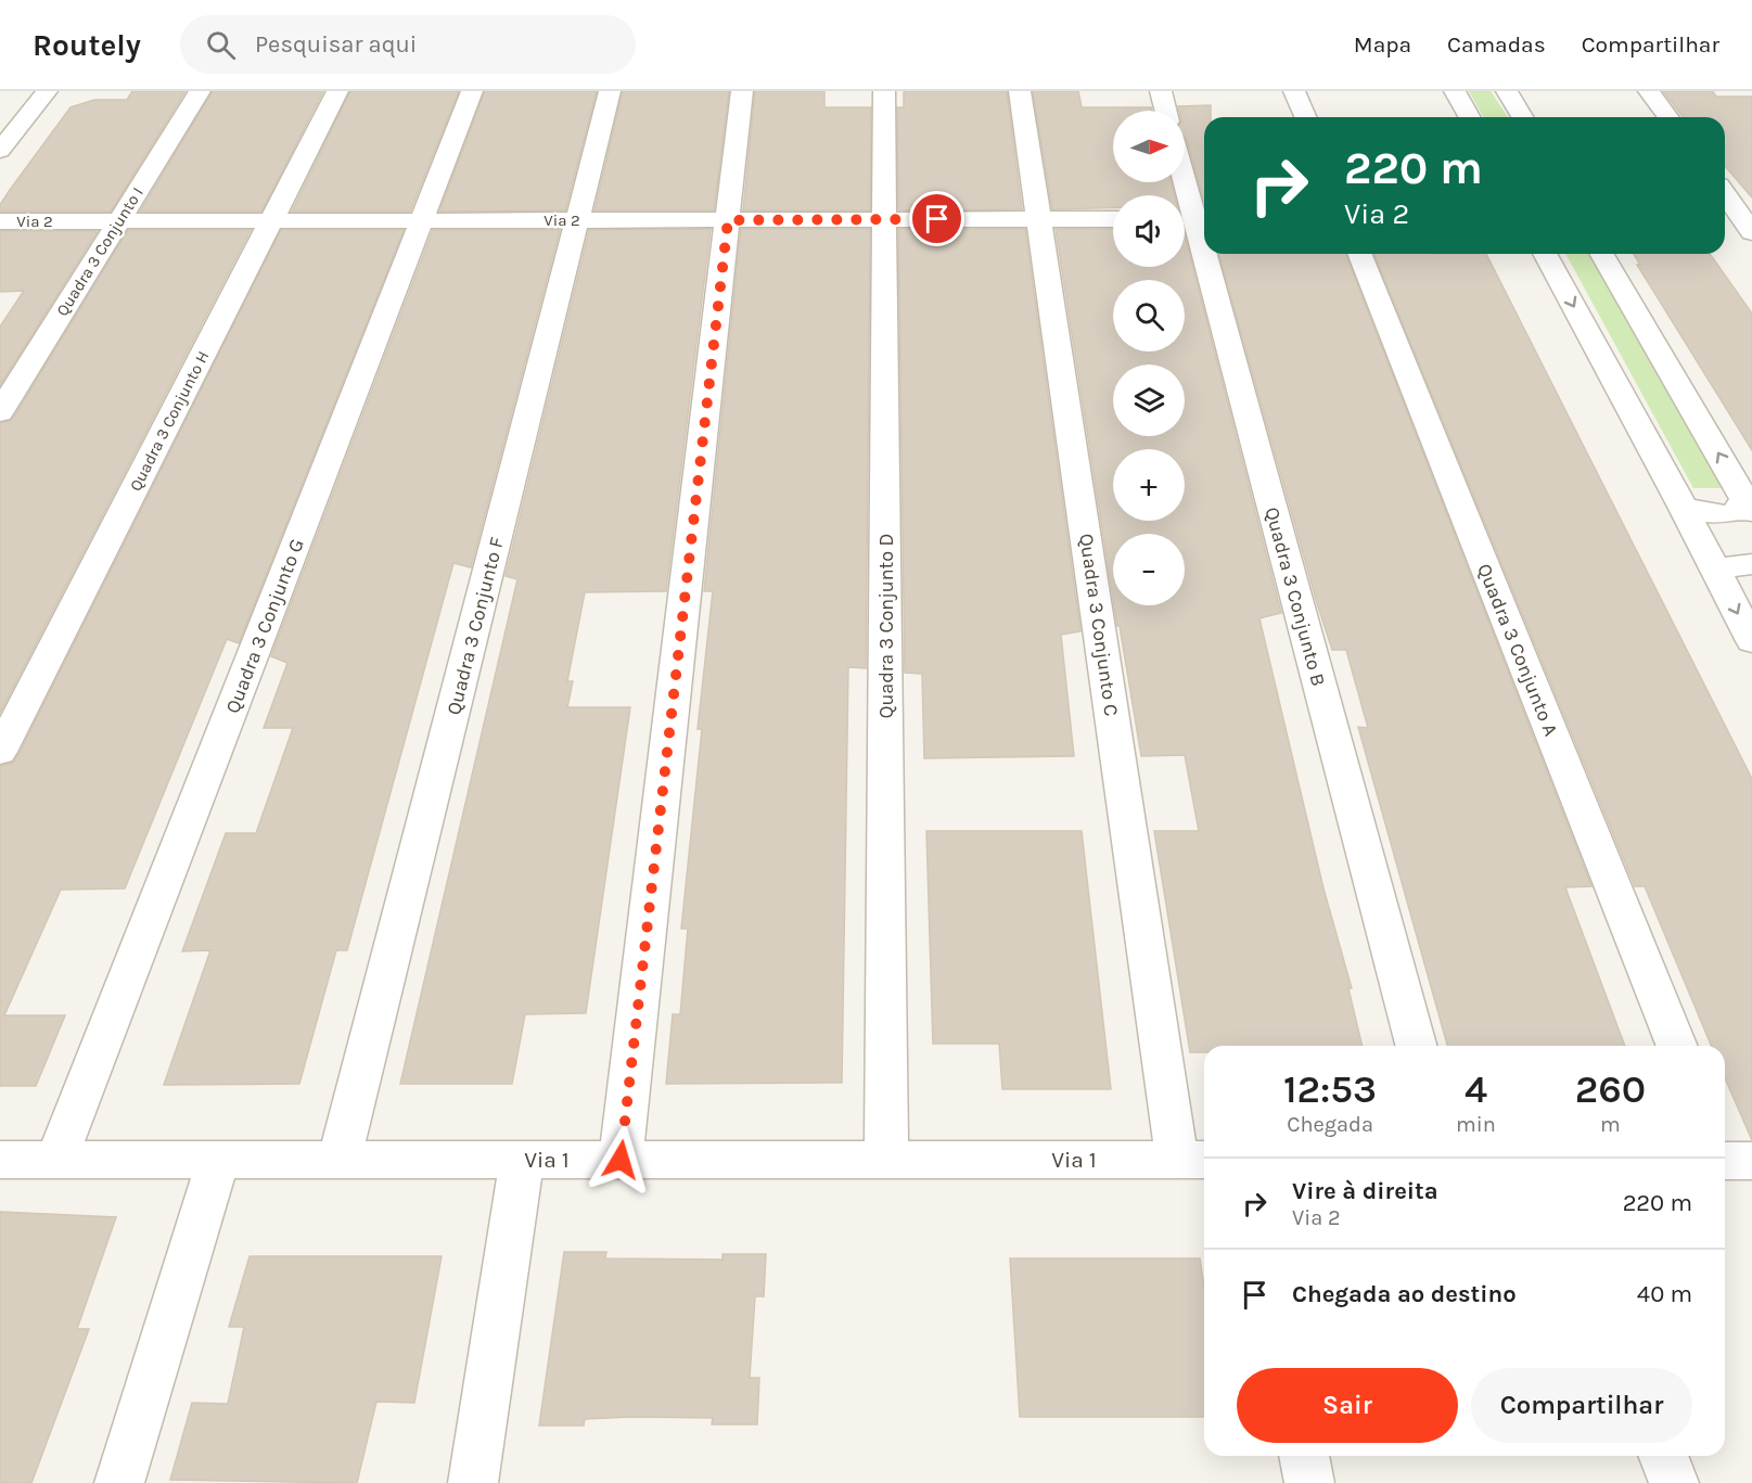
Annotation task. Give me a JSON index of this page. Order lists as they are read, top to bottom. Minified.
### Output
{"streets":{"street":["Via 2","Quadra 3 Conjunto I","Quadra 3 Conjunto H","Quadra 3 Conjunto B","Quadra 3 Conjunto C","Quadra 3 Conjunto G","Quadra 3 Conjunto F","Quadra 3 Conjunto D","Quadra 3 Conjunto A","Via 1"]},"crossings":[["Via 2","Quadra 3 Conjunto I"],["Via 2","Quadra 3 Conjunto H"],["Via 2","Quadra 3 Conjunto C"],["Via 2","Quadra 3 Conjunto G"],["Via 2","Quadra 3 Conjunto F"],["Via 2","Quadra 3 Conjunto D"],["Quadra 3 Conjunto C","Via 1"],["Quadra 3 Conjunto G","Via 1"],["Quadra 3 Conjunto F","Via 1"],["Quadra 3 Conjunto D","Via 1"]],"north":"right","page":{"header":"Routely","search":"Pesquisar aqui","nav":["Mapa","Camadas","Compartilhar"],"map_buttons":["+","−"],"turn":["220 m","Via 2"],"eta":["12:53","Chegada","4","min","260","m"],"list":[{"name":"Vire à direita","note":"Via 2","value":"220 m"},{"name":"Chegada ao destino","value":"40 m"}],"buttons":["Sair","Compartilhar"]}}
